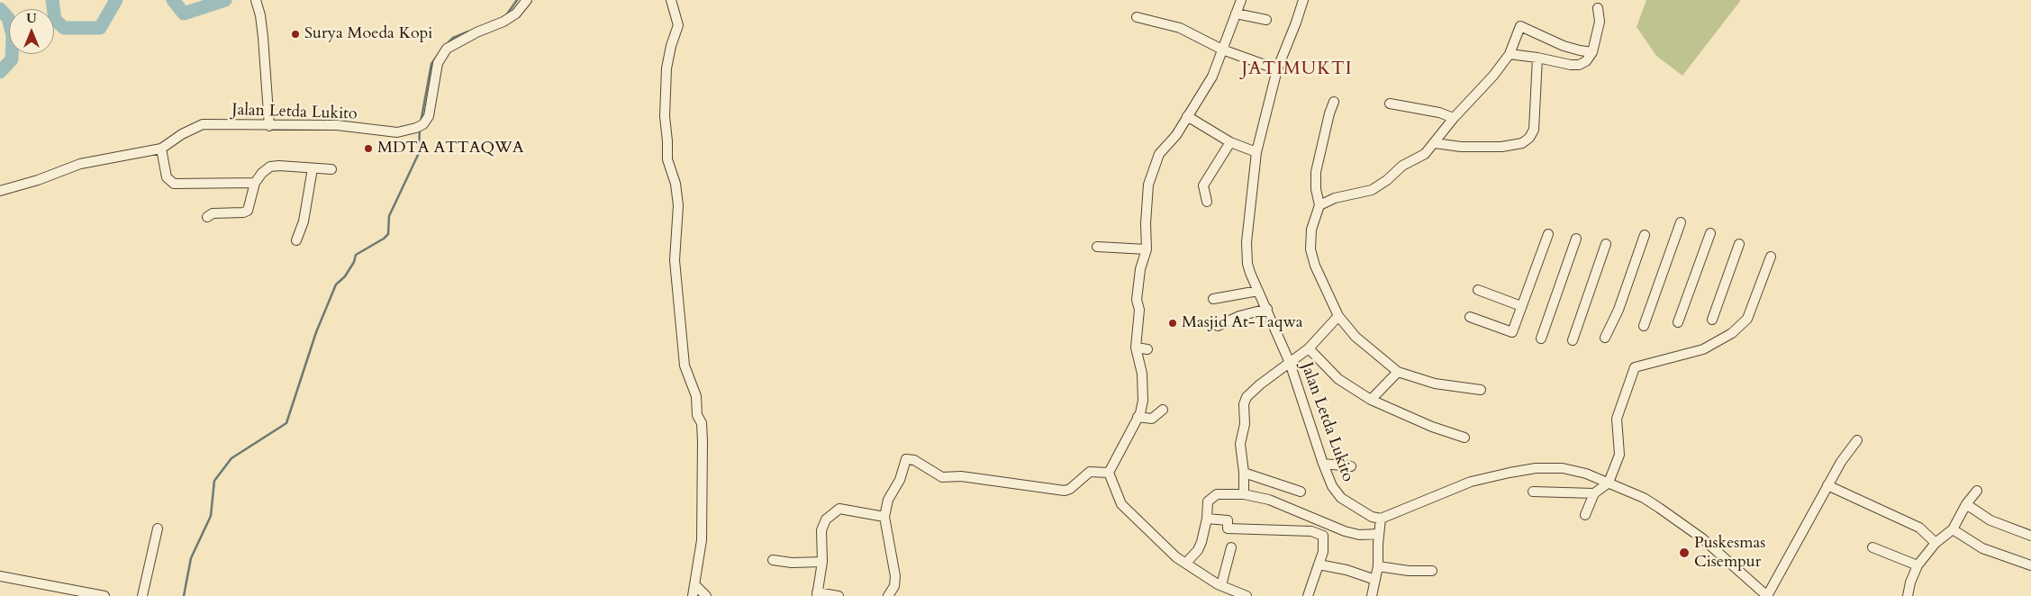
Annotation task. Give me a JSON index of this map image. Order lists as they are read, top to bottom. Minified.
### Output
{"streets":{"street":["Jalan Letda Lukito"]},"districts":["JATIMUKTI"],"places":["Surya Moeda Kopi","MDTA ATTAQWA","Masjid At-Taqwa","Puskesmas Cisempur"],"north":"top"}
